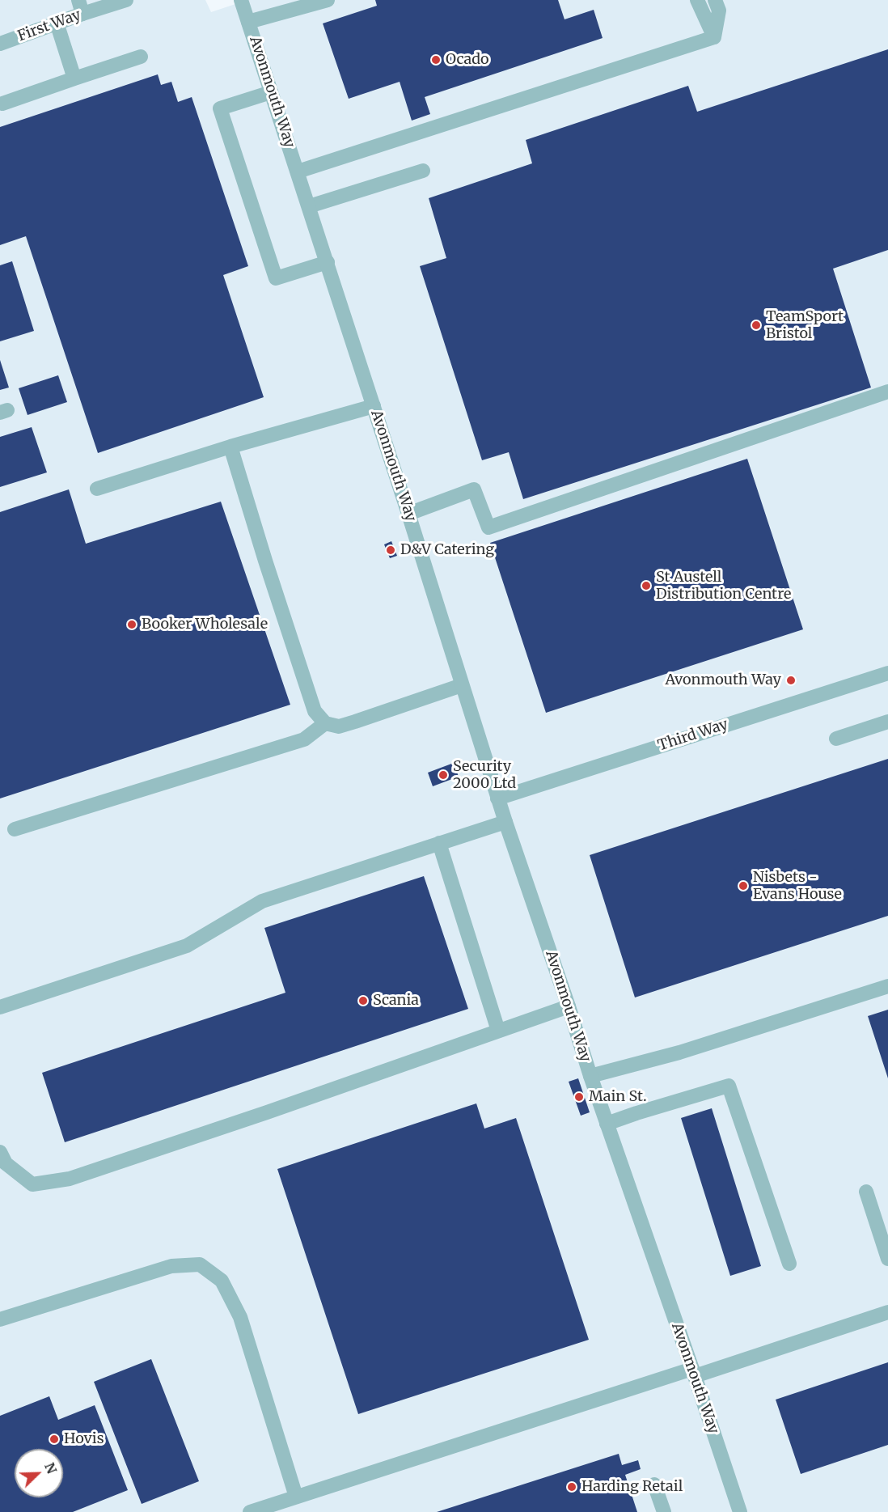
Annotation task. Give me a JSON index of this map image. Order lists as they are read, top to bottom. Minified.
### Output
{"streets":{"street":["First Way","Avonmouth Way","Third Way"]},"crossings":[["Avonmouth Way","Third Way"]],"places":["Ocado","TeamSport Bristol","D&V Catering","St Austell Distribution Centre","Booker Wholesale","Avonmouth Way","Security 2000 Ltd","Nisbets - Evans House","Scania","Main St.","Hovis","Harding Retail"],"north":"top right"}
